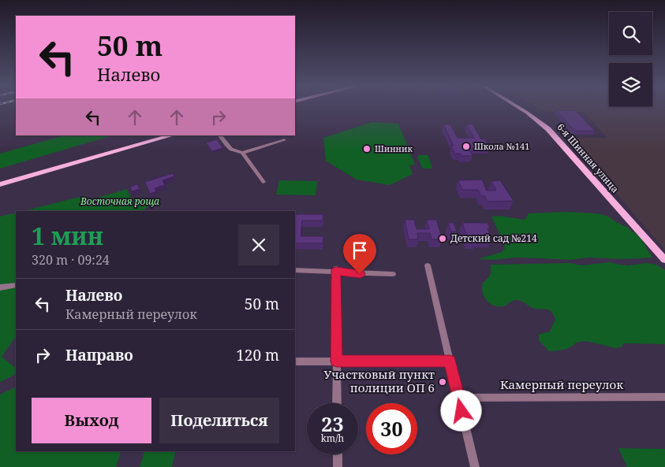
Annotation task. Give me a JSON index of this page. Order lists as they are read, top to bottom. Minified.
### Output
{"streets":{"main road":["6-я Шинная улица"],"street":["Камерный переулок"]},"parks":["Восточная роща"],"places":["Школа №141","Шинник","Детский сад №214","Участковый пункт полиции ОП 6"],"page":{"turn":["50 m","Налево"],"heading":["1 мин","320 m · 09:24"],"list":[{"name":"Налево","note":"Камерный переулок","value":"50 m"},{"name":"Направо","value":"120 m"}],"buttons":["Выход","Поделиться"],"speed":"23 km/h","limit":"30"}}
